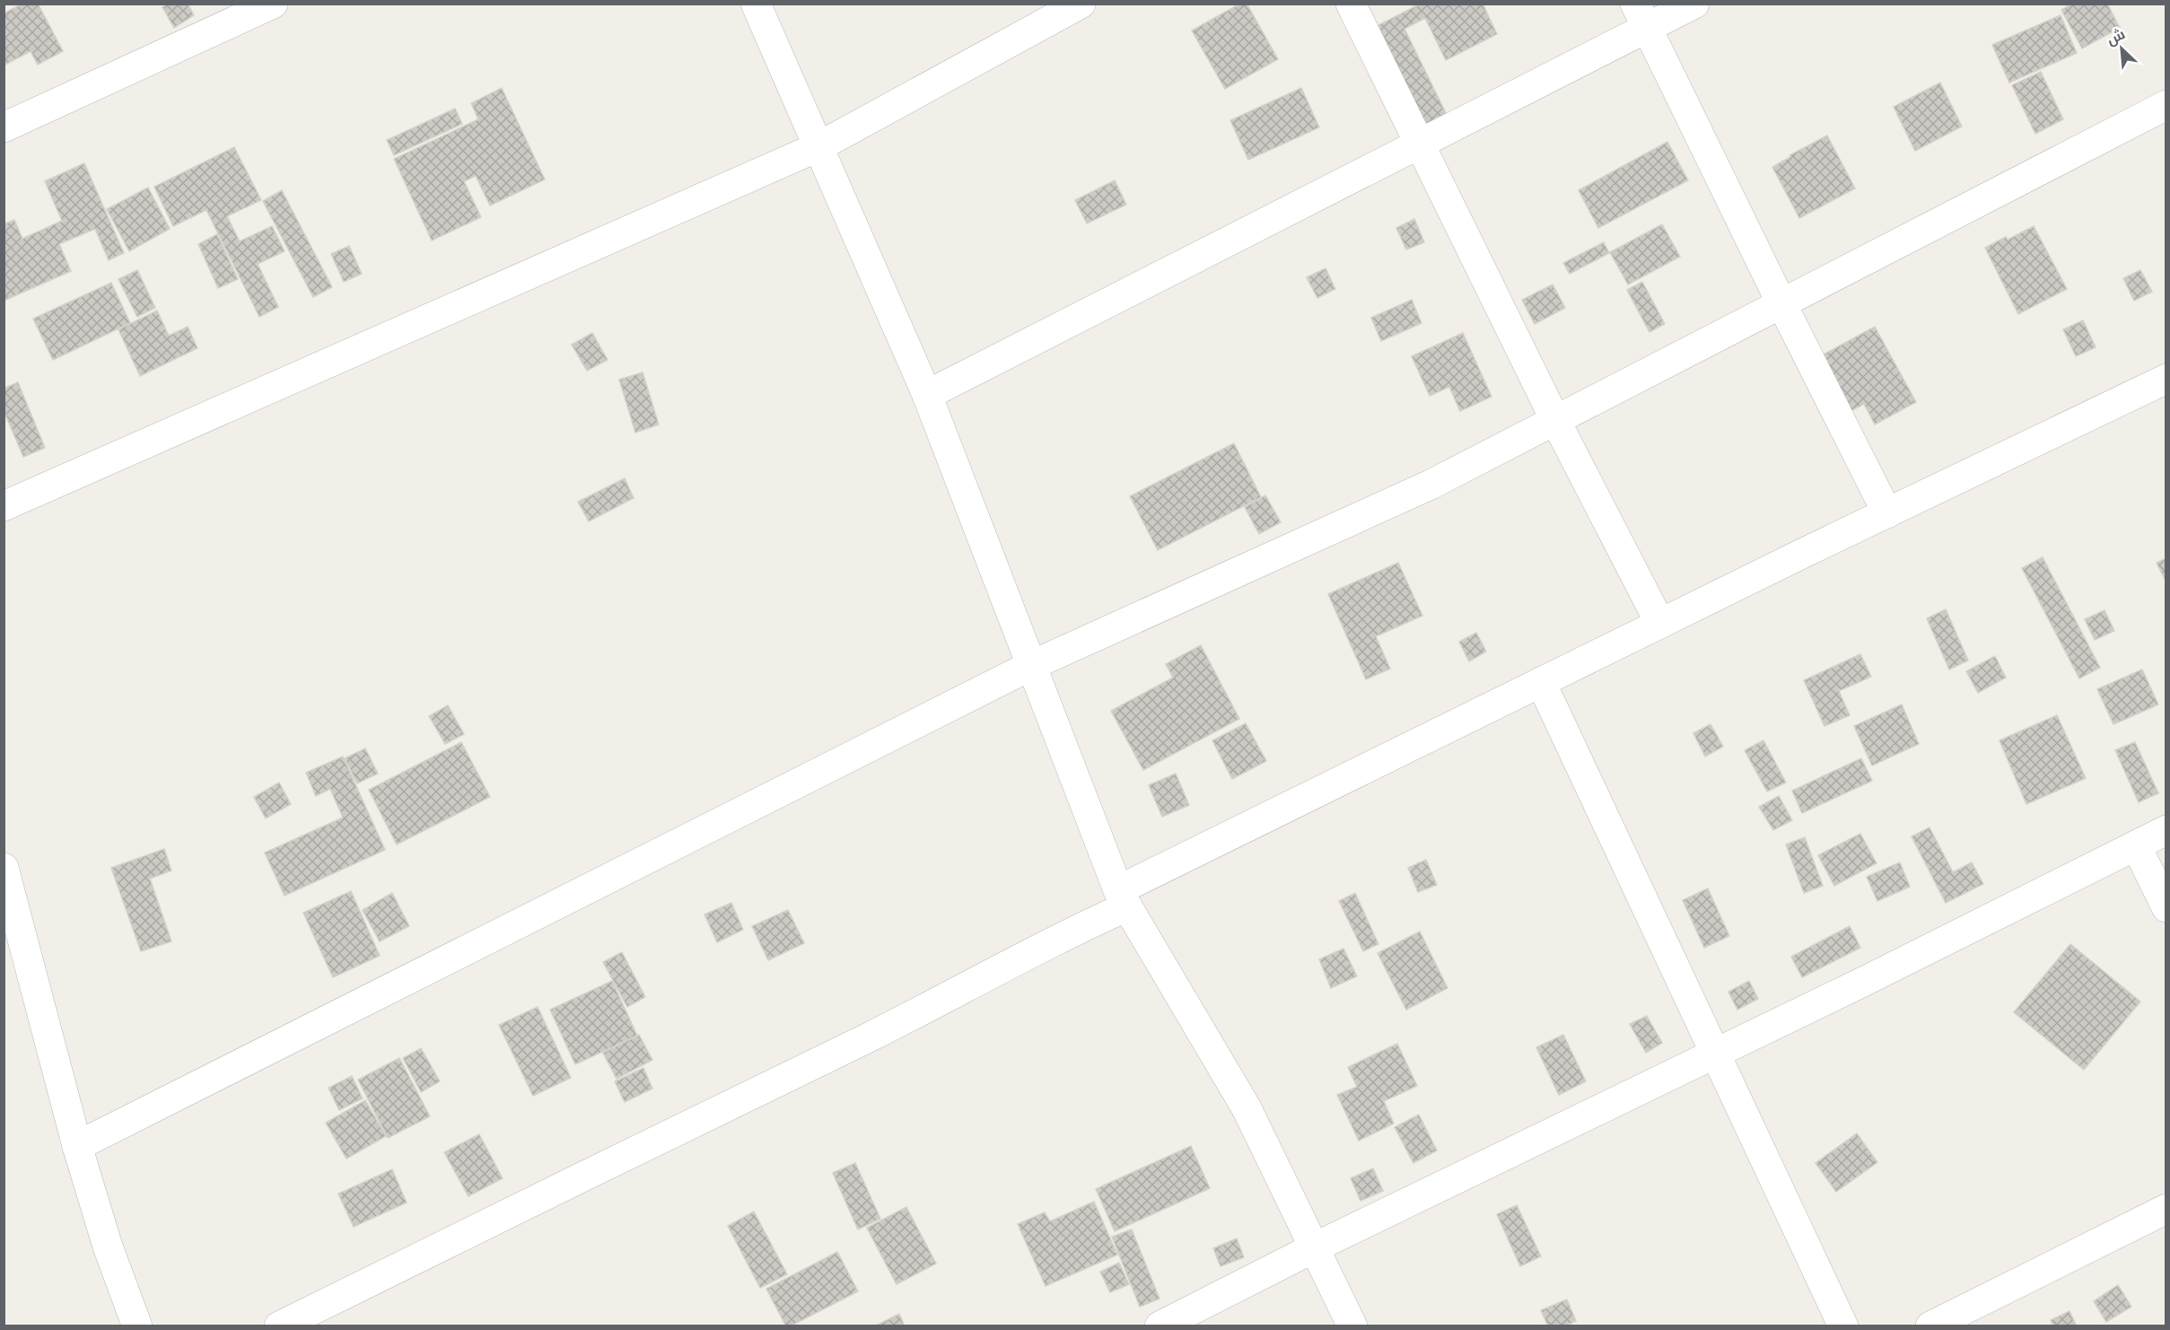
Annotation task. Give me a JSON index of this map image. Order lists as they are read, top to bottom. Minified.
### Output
{"north":"top left"}
